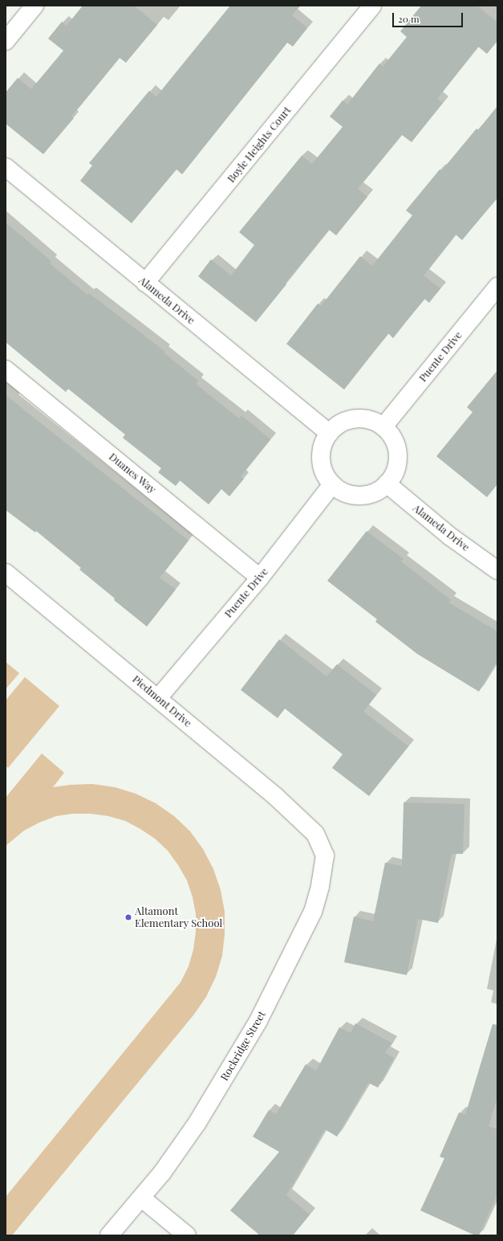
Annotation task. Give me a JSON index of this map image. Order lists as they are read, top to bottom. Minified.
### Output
{"streets":{"street":["Boyle Heights Court","Alameda Drive","Puente Drive","Duanes Way","Piedmont Drive","Rockridge Street"]},"crossings":[["Boyle Heights Court","Alameda Drive"],["Alameda Drive","Puente Drive"],["Puente Drive","Duanes Way"],["Puente Drive","Piedmont Drive"],["Piedmont Drive","Rockridge Street"]],"places":["Altamont Elementary School"],"scale_bar":"20 m"}
